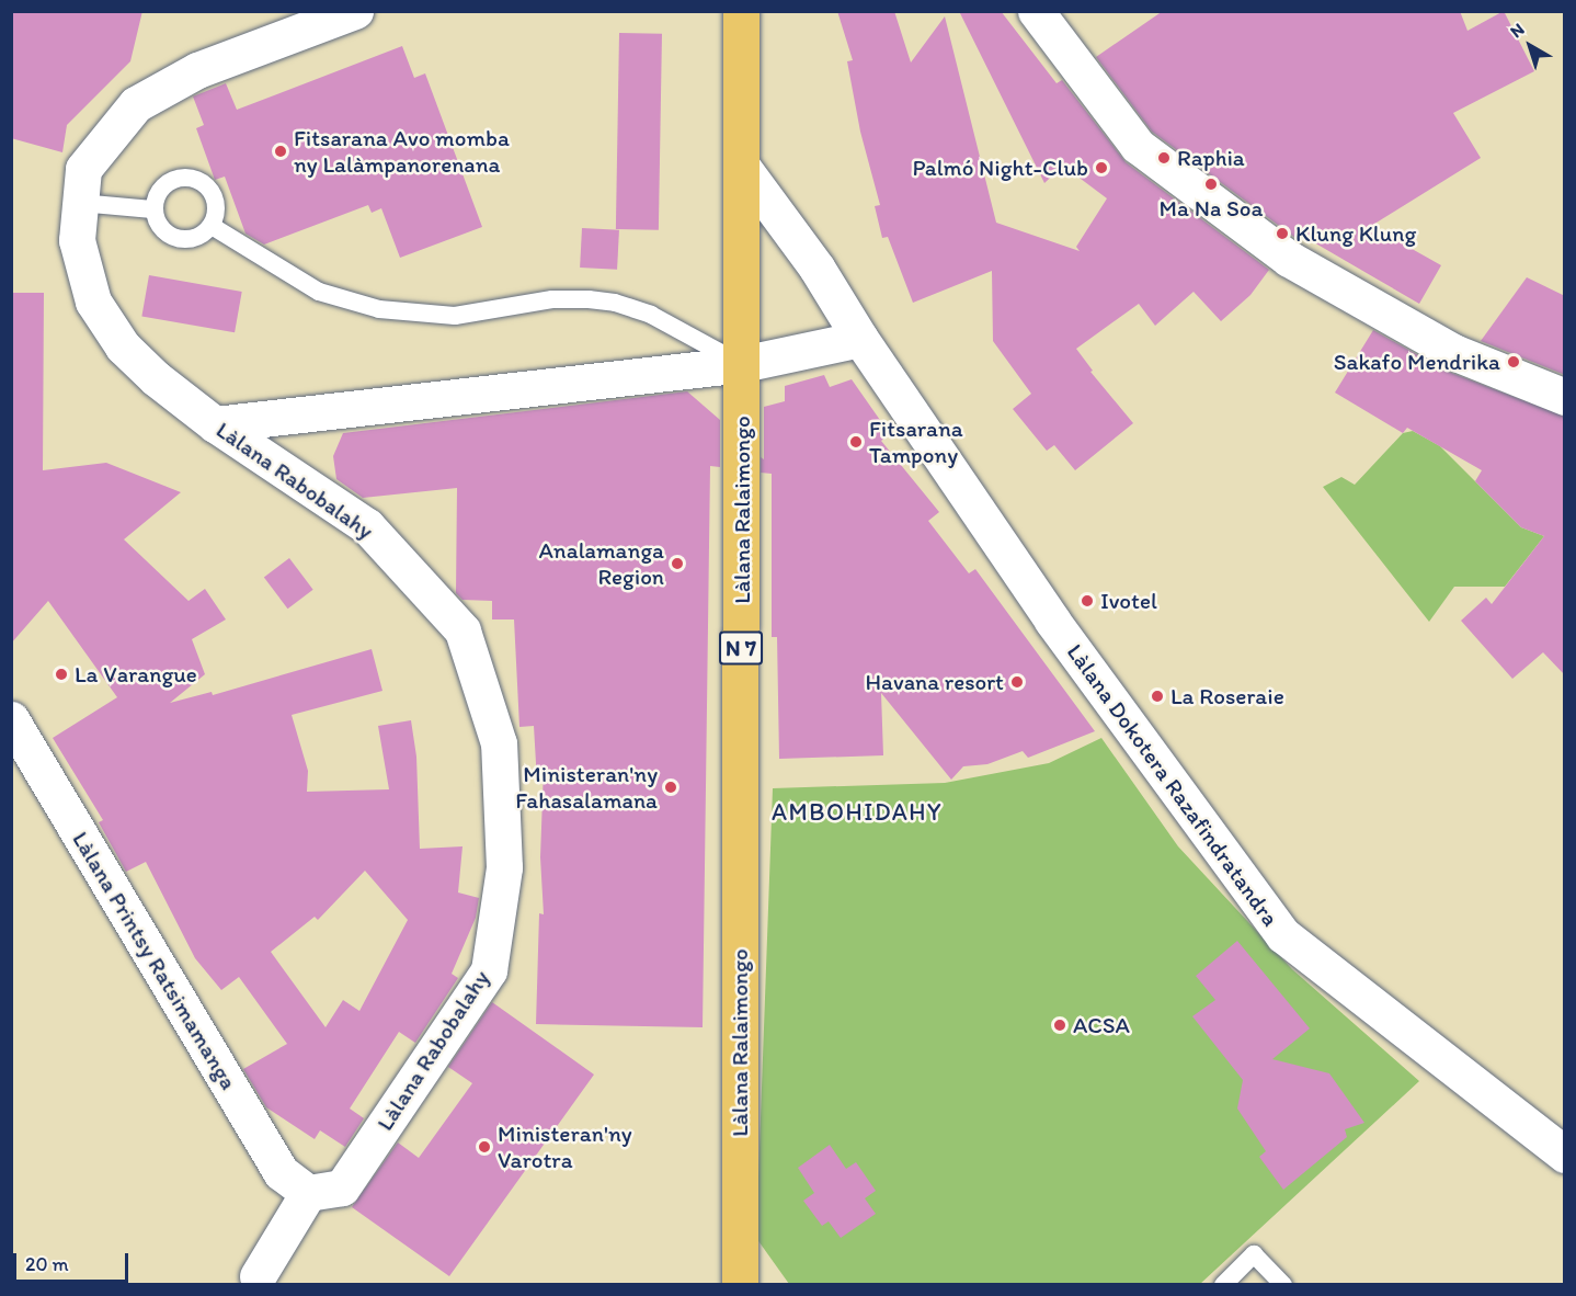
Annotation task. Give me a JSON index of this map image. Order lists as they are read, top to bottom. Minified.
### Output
{"streets":{"main road":["Làlana Ralaimongo","N 7"],"street":["Làlana Rabobalahy","Làlana Dokotera Razafindratandra","Làlana Printsy Ratsimamanga"]},"crossings":[["Làlana Rabobalahy","Làlana Printsy Ratsimamanga"],["Làlana Ralaimongo","Làlana Dokotera Razafindratandra"]],"districts":["AMBOHIDAHY"],"places":["Fitsarana Avo momba ny Lalàmpanorenana","Raphia","Palmó Night-Club","Ma Na Soa","Klung Klung","Sakafo Mendrika","Fitsarana Tampony","Analamanga Region","Ivotel","La Varangue","Havana resort","La Roseraie","Ministeran'ny Fahasalamana","ACSA","Ministeran'ny Varotra"],"scale_bar":"20 m","north":"top left"}
